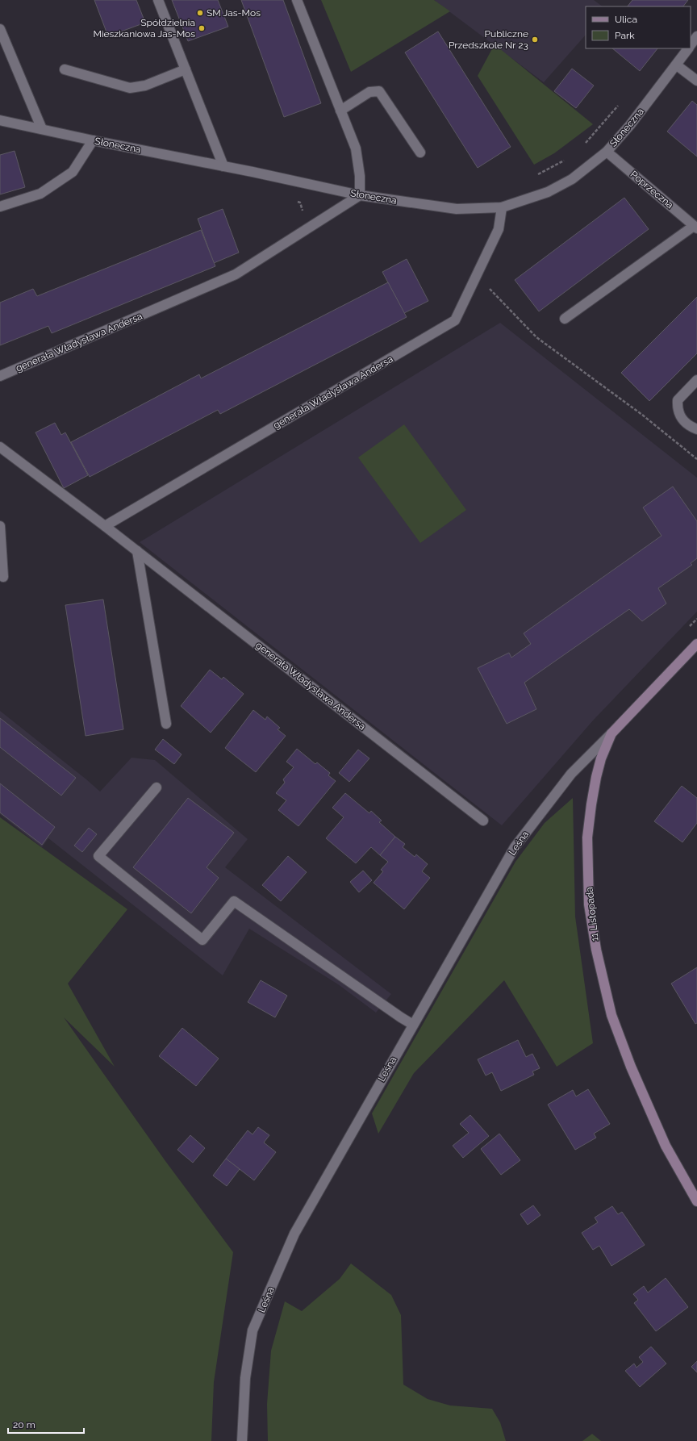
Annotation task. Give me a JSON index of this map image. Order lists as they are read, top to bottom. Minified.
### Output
{"streets":{"main road":["11 Listopada"],"street":["Słoneczna","Poprzeczna","generała Władysława Andersa","Leśna"]},"crossings":[["Słoneczna","Poprzeczna"],["Słoneczna","generała Władysława Andersa"],["Leśna","11 Listopada"]],"places":["SM Jas-Mos","Spółdzielnia Mieszkaniowa Jas-Mos","Publiczne Przedszkole Nr 23"],"legend":["Ulica","Park"],"scale_bar":"20 m"}
